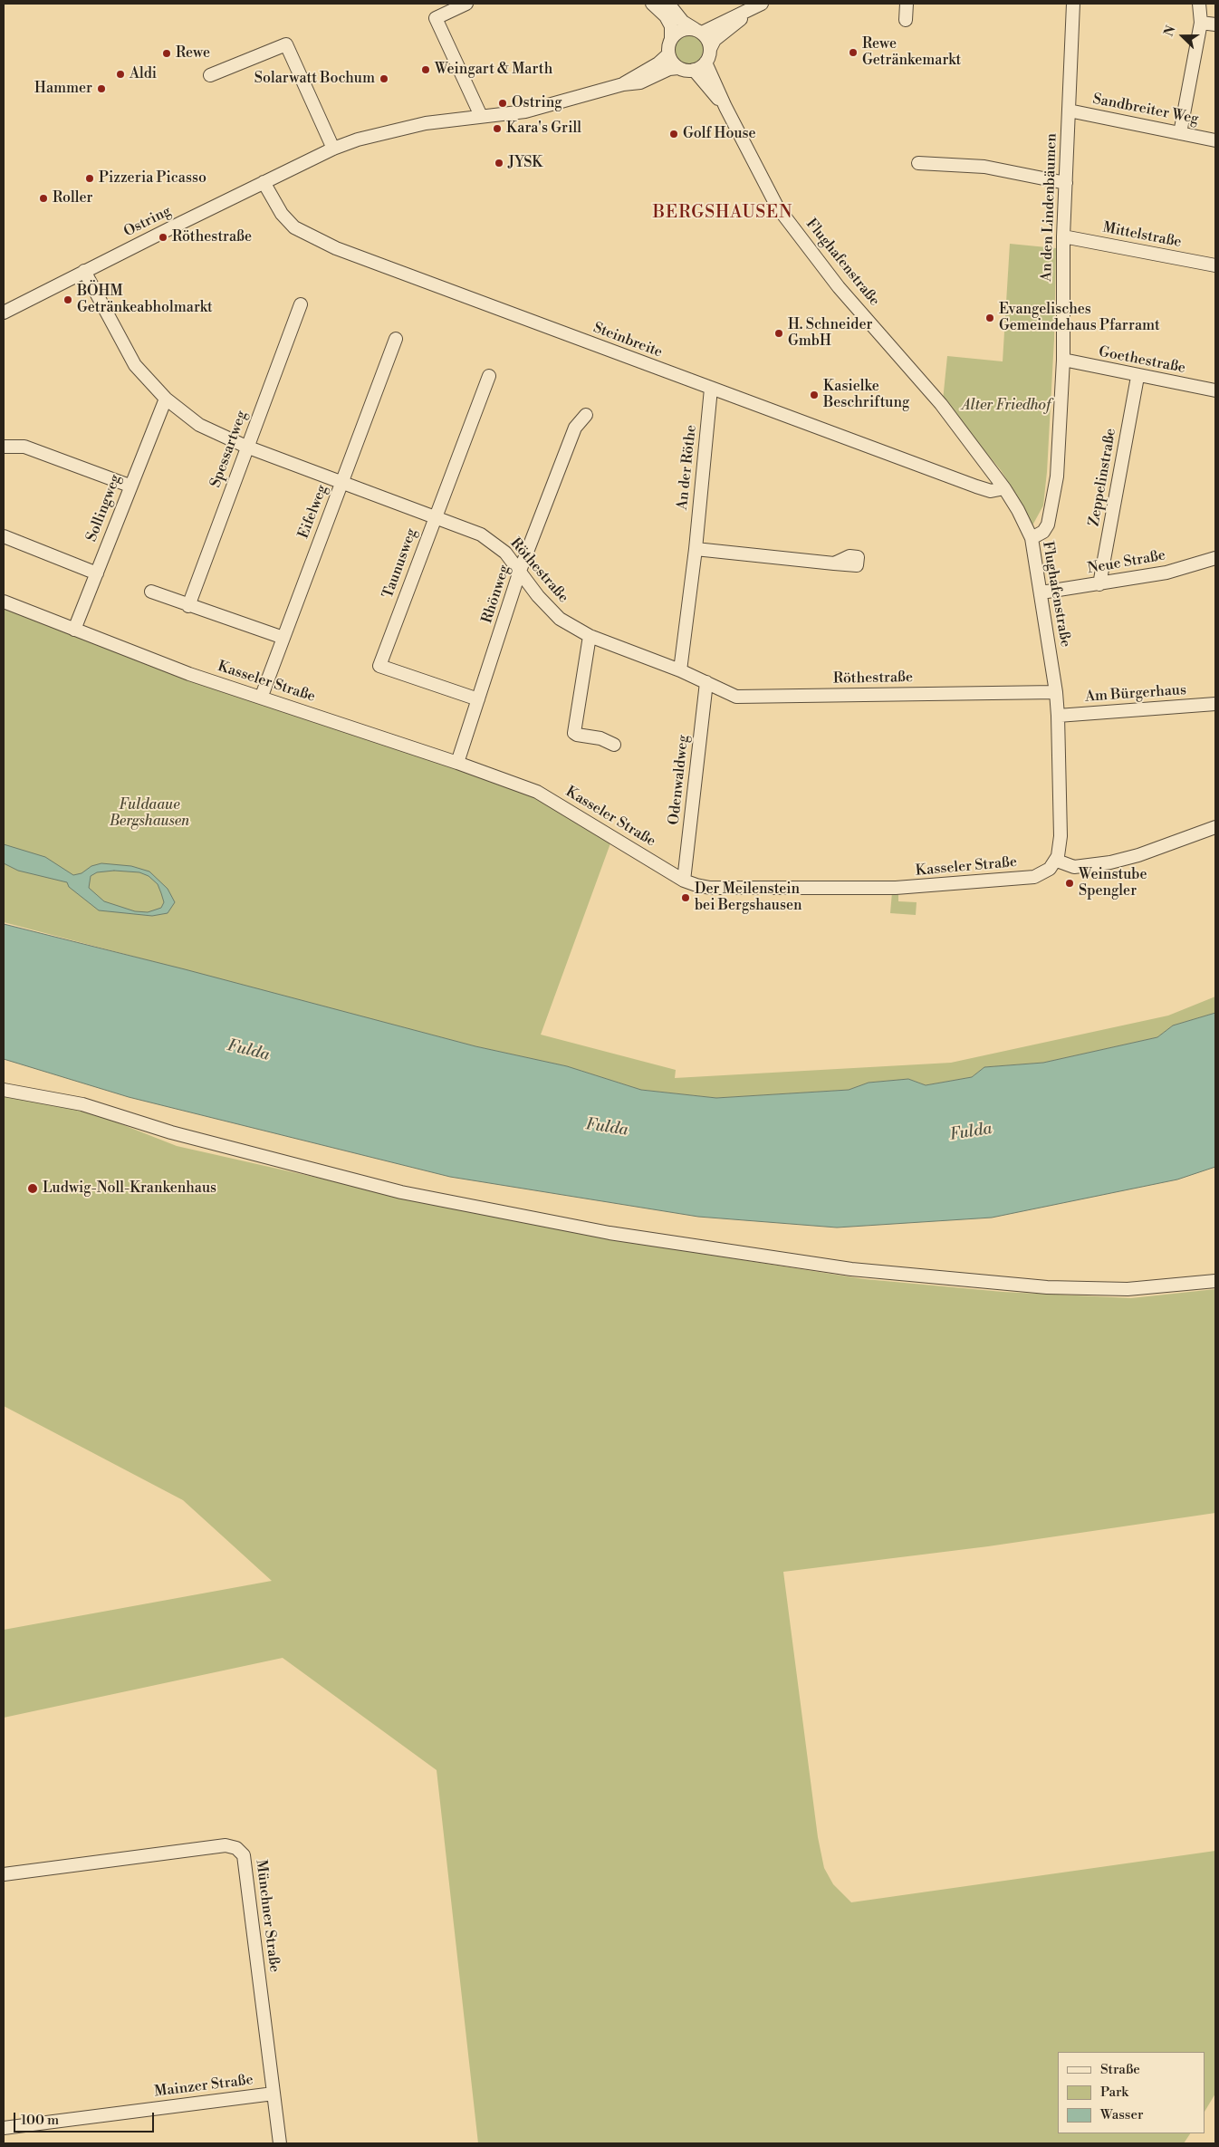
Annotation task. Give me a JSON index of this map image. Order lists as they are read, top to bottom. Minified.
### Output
{"streets":{"street":["Sandbreiter Weg","An den Lindenbäumen","Ostring","Mittelstraße","Flughafenstraße","Steinbreite","Goethestraße","Spessartweg","An der Röthe","Zeppelinstraße","Sollingweg","Eifelweg","Neue Straße","Taunusweg","Röthestraße","Rhönweg","Kasseler Straße","Am Bürgerhaus","Odenwaldweg","Münchner Straße","Mainzer Straße"]},"crossings":[["Sandbreiter Weg","An den Lindenbäumen"],["An den Lindenbäumen","Mittelstraße"],["An den Lindenbäumen","Flughafenstraße"],["An den Lindenbäumen","Goethestraße"],["Ostring","Flughafenstraße"],["Ostring","Steinbreite"],["Ostring","Röthestraße"],["Flughafenstraße","Steinbreite"],["Flughafenstraße","Neue Straße"],["Flughafenstraße","Röthestraße"],["Flughafenstraße","Kasseler Straße"],["Flughafenstraße","Am Bürgerhaus"],["Steinbreite","An der Röthe"],["Goethestraße","Zeppelinstraße"],["Spessartweg","Röthestraße"],["An der Röthe","Röthestraße"],["Zeppelinstraße","Neue Straße"],["Sollingweg","Röthestraße"],["Sollingweg","Kasseler Straße"],["Eifelweg","Röthestraße"],["Eifelweg","Kasseler Straße"],["Taunusweg","Röthestraße"],["Taunusweg","Rhönweg"],["Röthestraße","Rhönweg"],["Röthestraße","Odenwaldweg"],["Rhönweg","Kasseler Straße"],["Kasseler Straße","Odenwaldweg"],["Münchner Straße","Mainzer Straße"]],"districts":["BERGSHAUSEN"],"water":["Fulda"],"parks":["Alter Friedhof","Fuldaaue Bergshausen"],"places":["Rewe Getränkemarkt","Rewe","Weingart & Marth","Aldi","Solarwatt Bochum","Hammer","Ostring","Kara's Grill","Golf House","JYSK","Pizzeria Picasso","Roller","Röthestraße","BÖHM Getränkeabholmarkt","Evangelisches Gemeindehaus Pfarramt","H. Schneider GmbH","Kasielke Beschriftung","Weinstube Spengler","Der Meilenstein bei Bergshausen","Ludwig-Noll-Krankenhaus"],"legend":["Straße","Park","Wasser"],"scale_bar":"100 m","north":"left"}
